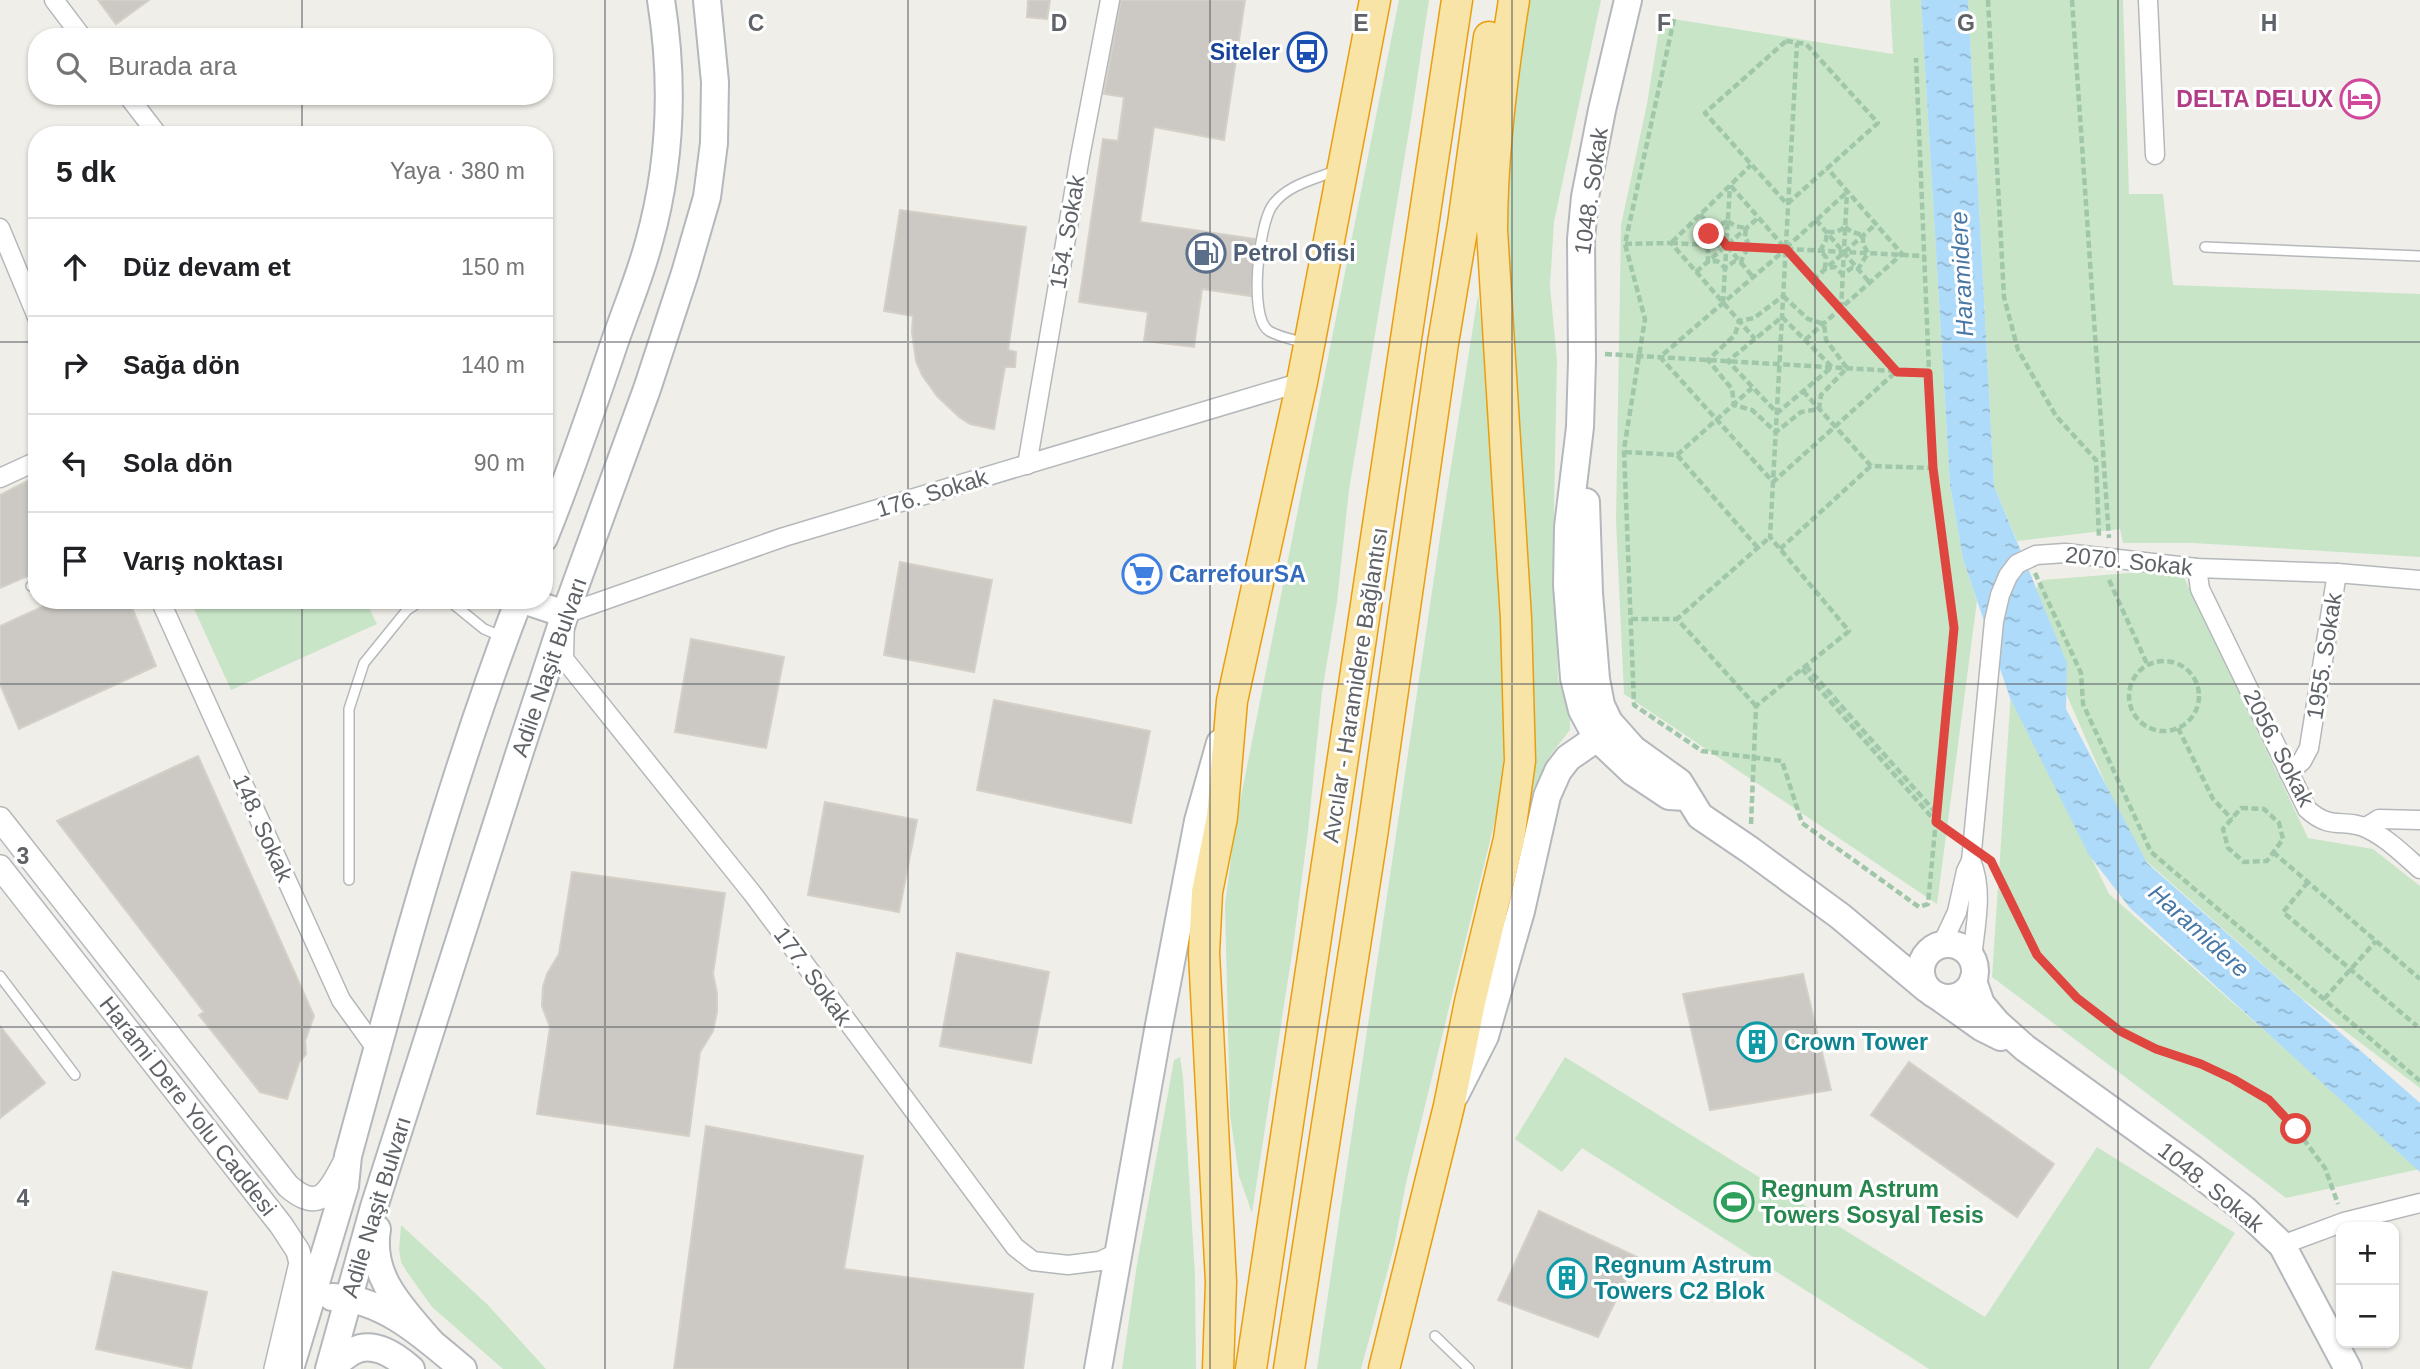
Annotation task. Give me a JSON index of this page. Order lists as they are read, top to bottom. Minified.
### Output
{"streets":{"highway":["Avcılar - Haramidere Bağlantısı"],"main road":["1048. Sokak","Adile Naşit Bulvarı"],"street":["154. Sokak","176. Sokak","2070. Sokak","1955. Sokak","2056. Sokak","148. Sokak","177. Sokak","Harami Dere Yolu Caddesi"]},"crossings":[["154. Sokak","176. Sokak"],["176. Sokak","Adile Naşit Bulvarı"],["176. Sokak","177. Sokak"],["2070. Sokak","1955. Sokak"],["2070. Sokak","2056. Sokak"],["1955. Sokak","2056. Sokak"],["Adile Naşit Bulvarı","148. Sokak"],["Adile Naşit Bulvarı","177. Sokak"],["Adile Naşit Bulvarı","Harami Dere Yolu Caddesi"]],"water":["Haramidere"],"places":{"bus stop":["Siteler"],"hotel":["DELTA DELUX"],"fuel station":["Petrol Ofisi"],"supermarket":["CarrefourSA"],"building":["Crown Tower","Regnum Astrum Towers C2 Blok"],"sports":["Regnum Astrum Towers Sosyal Tesis"]},"page":{"search":"Burada ara","heading":["5 dk","Yaya · 380 m"],"list":[["Düz devam et","150 m"],["Sağa dön","140 m"],["Sola dön","90 m"],"Varış noktası"],"map_buttons":["+","−"]},"grid":{"columns":["C","D","E","F","G","H"],"rows":["3","4"]}}
